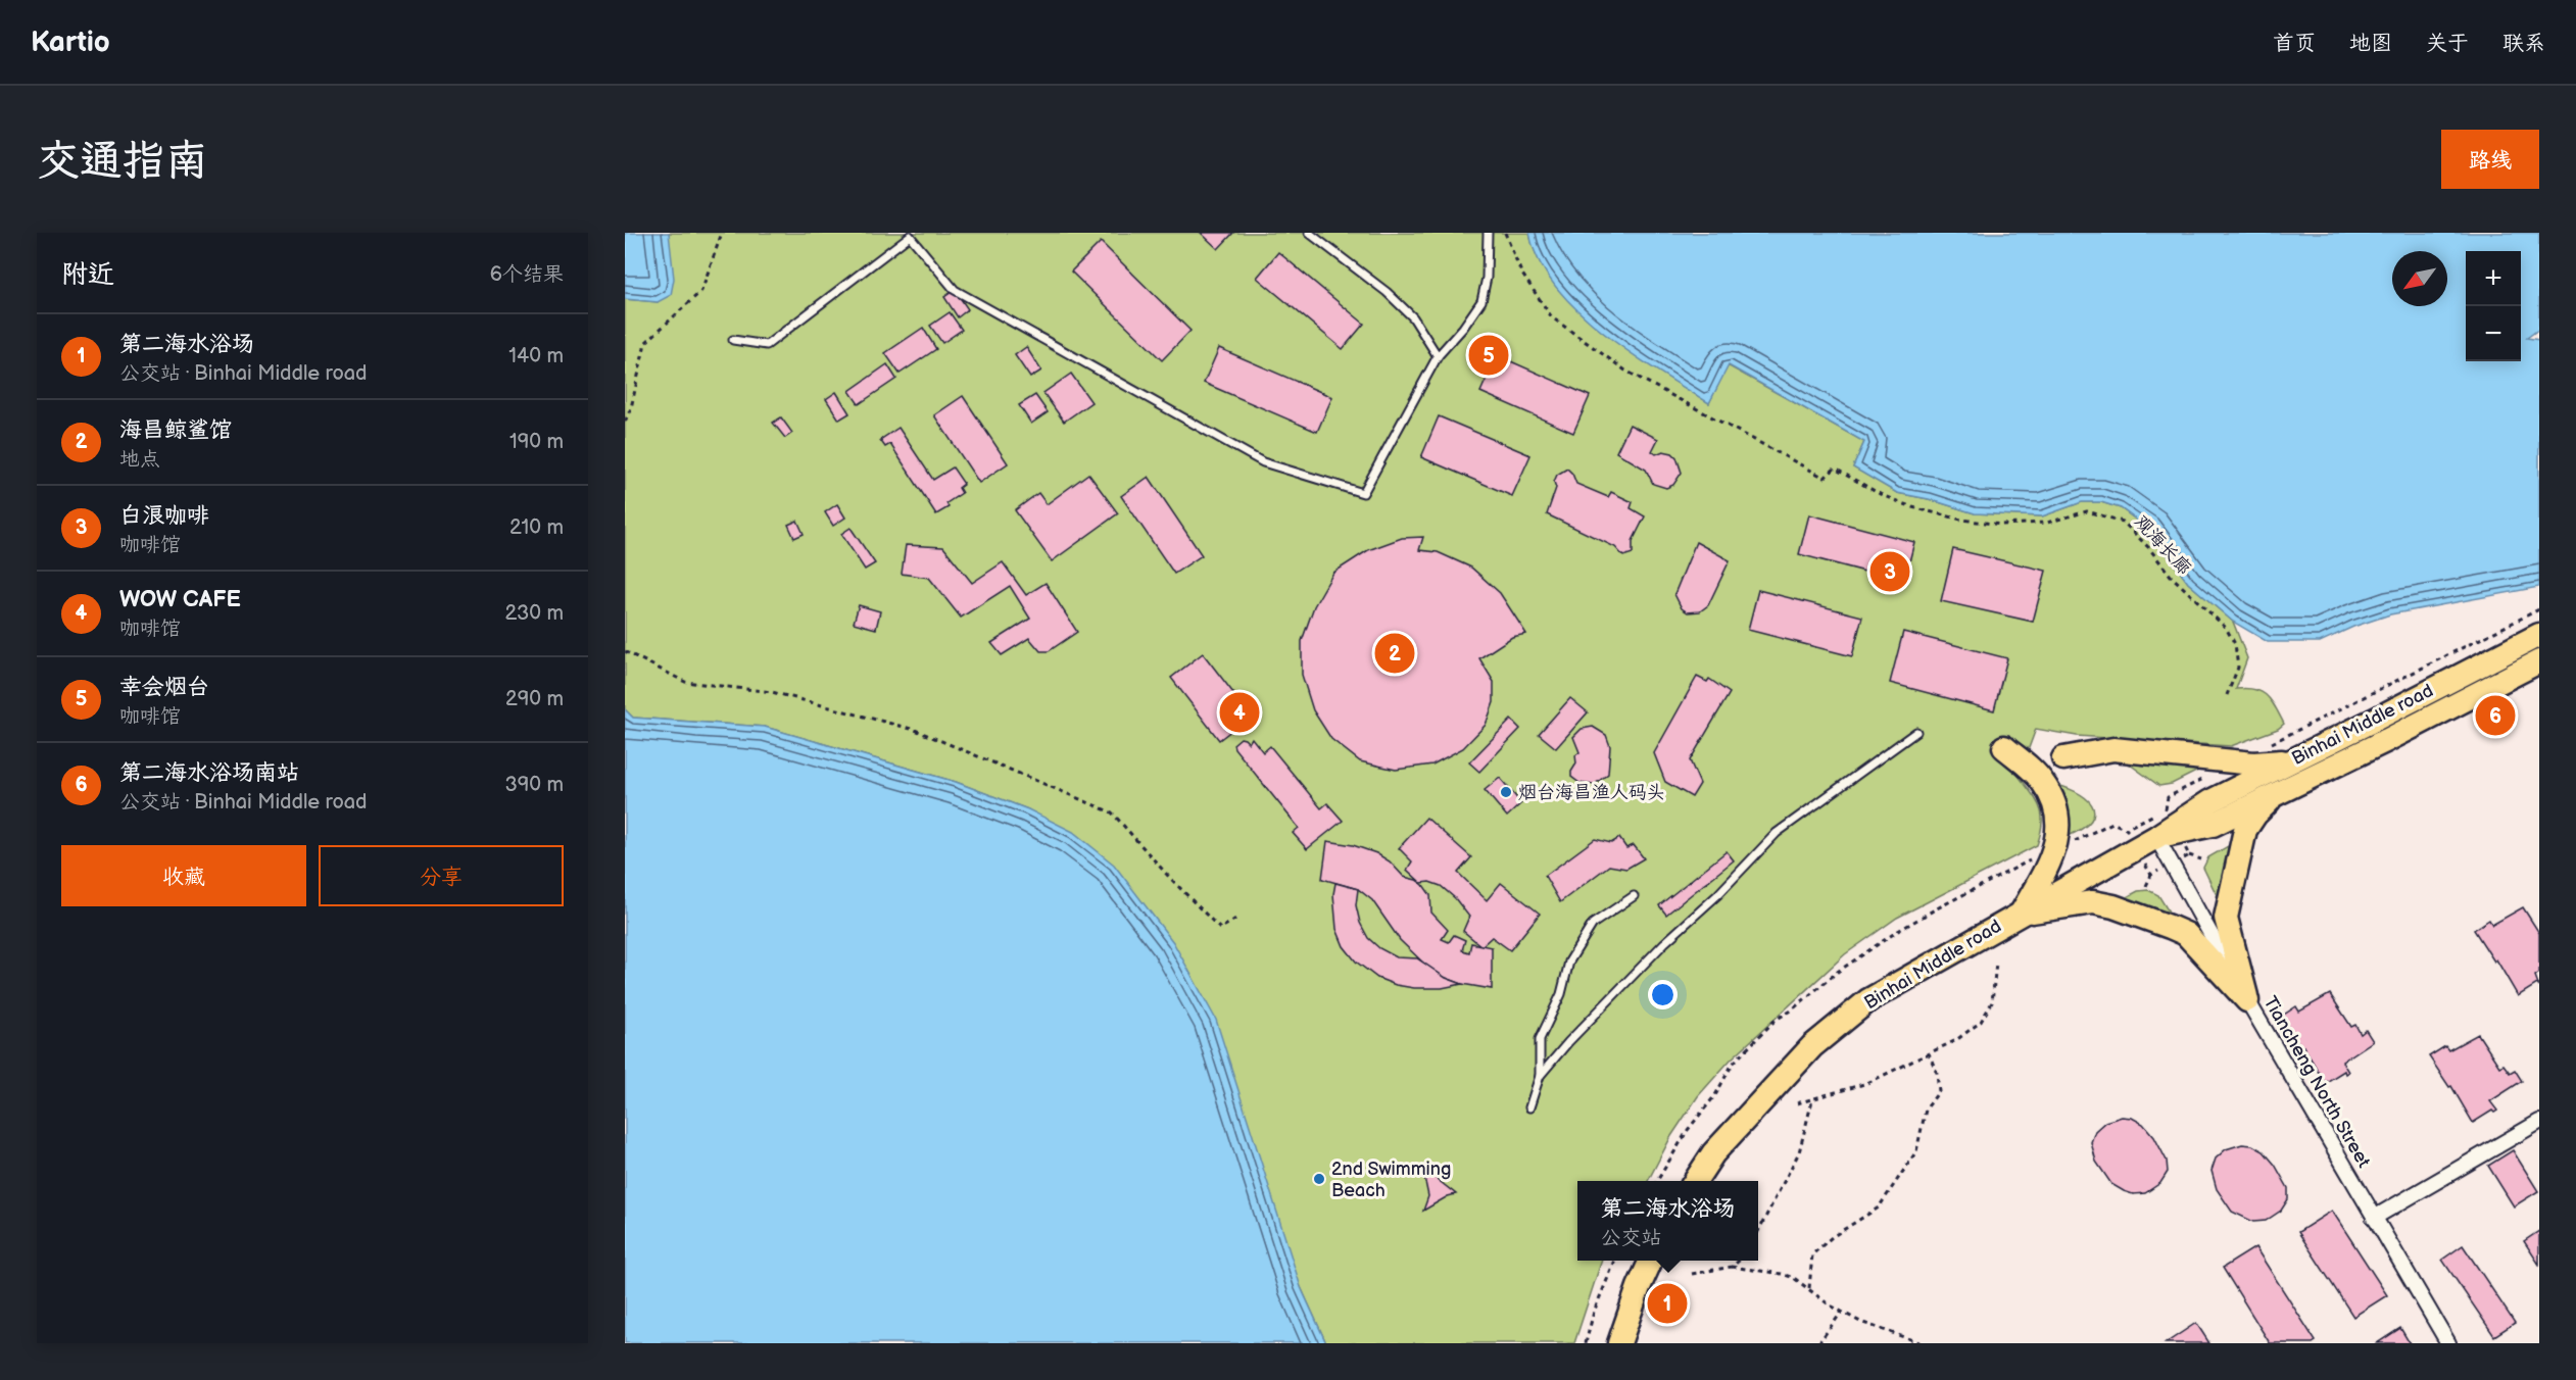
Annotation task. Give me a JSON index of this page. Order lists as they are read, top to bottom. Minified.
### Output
{"streets":{"main road":["Binhai Middle road"],"street":["Tiancheng North Street"],"path":["观海长廊"]},"crossings":[["Binhai Middle road","Tiancheng North Street"]],"places":["烟台海昌渔人码头","2nd Swimming Beach"],"north":"bottom left","page":{"header":"Kartio","nav":["首页","地图","关于","联系"],"buttons":["路线",["收藏","分享"]],"title":"交通指南","heading":["附近","6个结果"],"map_buttons":["+","−"],"list":[{"mark":"1","name":"第二海水浴场","note":"公交站 · Binhai Middle road","value":"140 m"},{"mark":"2","name":"海昌鲸鲨馆","note":"地点","value":"190 m"},{"mark":"3","name":"白浪咖啡","note":"咖啡馆","value":"210 m"},{"mark":"4","name":"WOW CAFE","note":"咖啡馆","value":"230 m"},{"mark":"5","name":"幸会烟台","note":"咖啡馆","value":"290 m"},{"mark":"6","name":"第二海水浴场南站","note":"公交站 · Binhai Middle road","value":"390 m"}],"pins":["5","3","2","4","6","1"],"popup":["第二海水浴场","公交站"]}}
